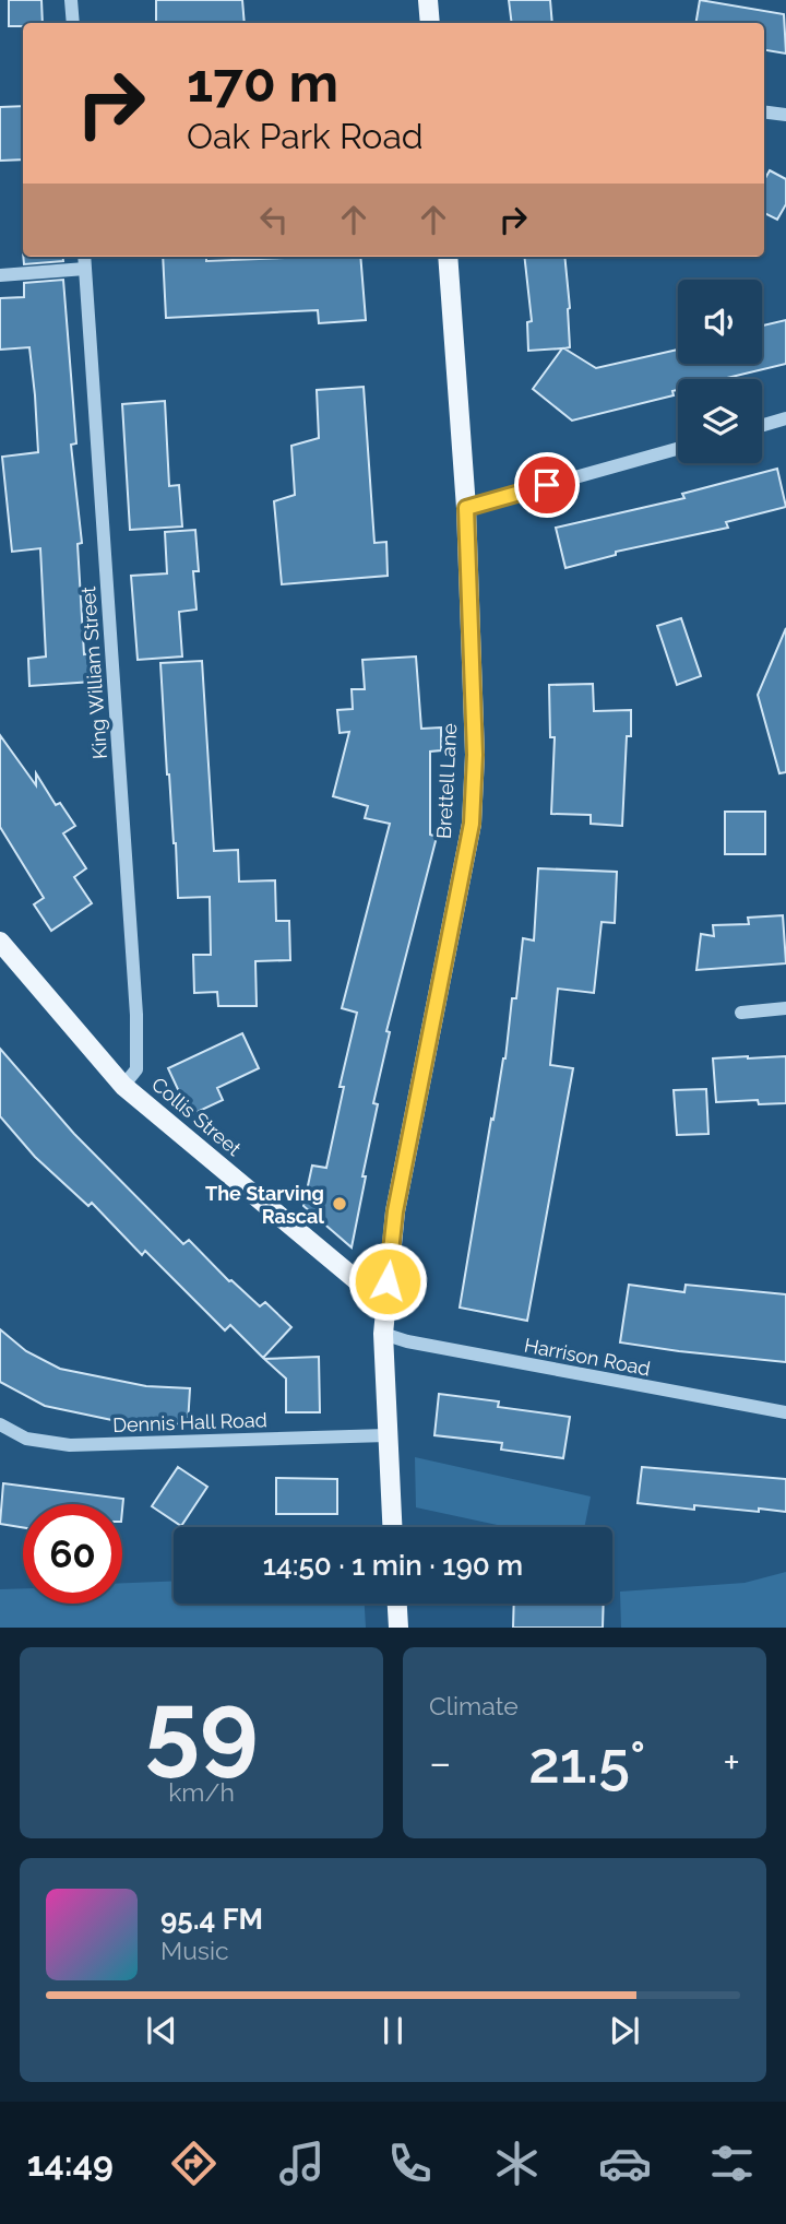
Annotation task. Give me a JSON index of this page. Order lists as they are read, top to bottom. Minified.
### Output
{"streets":{"main road":["Brettell Lane","Collis Street"],"street":["King William Street","Harrison Road","Dennis Hall Road"]},"crossings":[["King William Street","Collis Street"],["Brettell Lane","Collis Street"],["Brettell Lane","Harrison Road"],["Brettell Lane","Dennis Hall Road"]],"places":["The Starving Rascal"],"page":{"turn":["170 m","Oak Park Road"],"limit":"60","trip":"14:50 · 1 min · 190 m","tile":[["59","km/h"],"Climate"],"heat":["−","21.5°","+"],"song":["95.4 FM","Music"],"tabs":"14:49"}}
